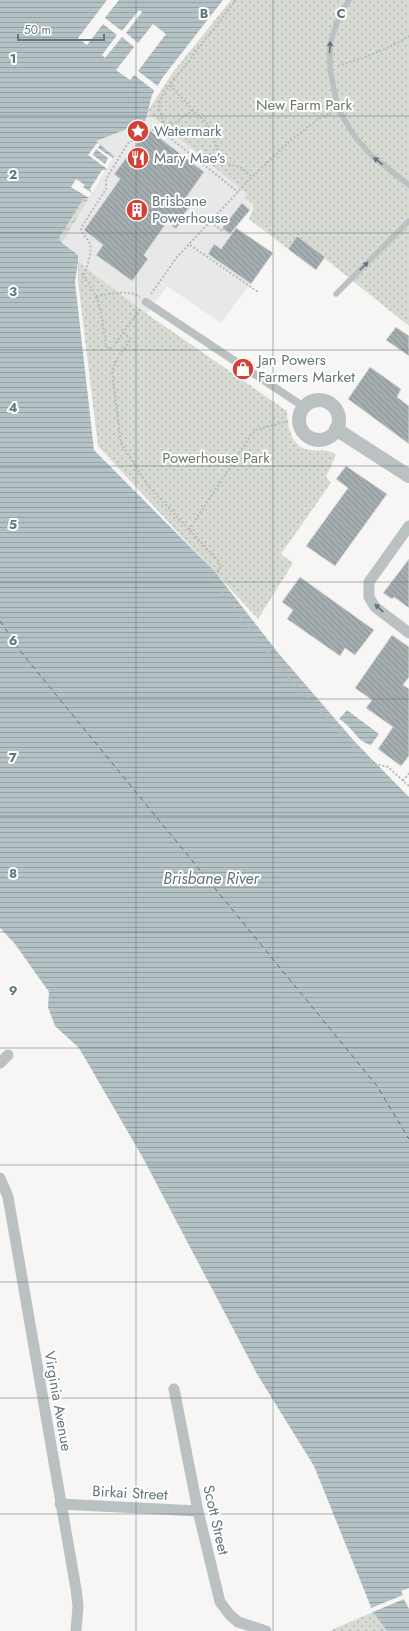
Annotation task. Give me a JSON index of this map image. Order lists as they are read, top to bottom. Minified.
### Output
{"streets":{"street":["Virginia Avenue","Birkai Street","Scott Street"]},"crossings":[["Virginia Avenue","Birkai Street"],["Birkai Street","Scott Street"]],"water":["Brisbane River"],"parks":["New Farm Park","Powerhouse Park"],"places":{"place":["Watermark"],"restaurant":["Mary Mae’s"],"building":["Brisbane Powerhouse"],"shop":["Jan Powers Farmers Market"]},"scale_bar":"50 m","grid":{"columns":["B","C"],"rows":["1","2","3","4","5","6","7","8","9"]}}
